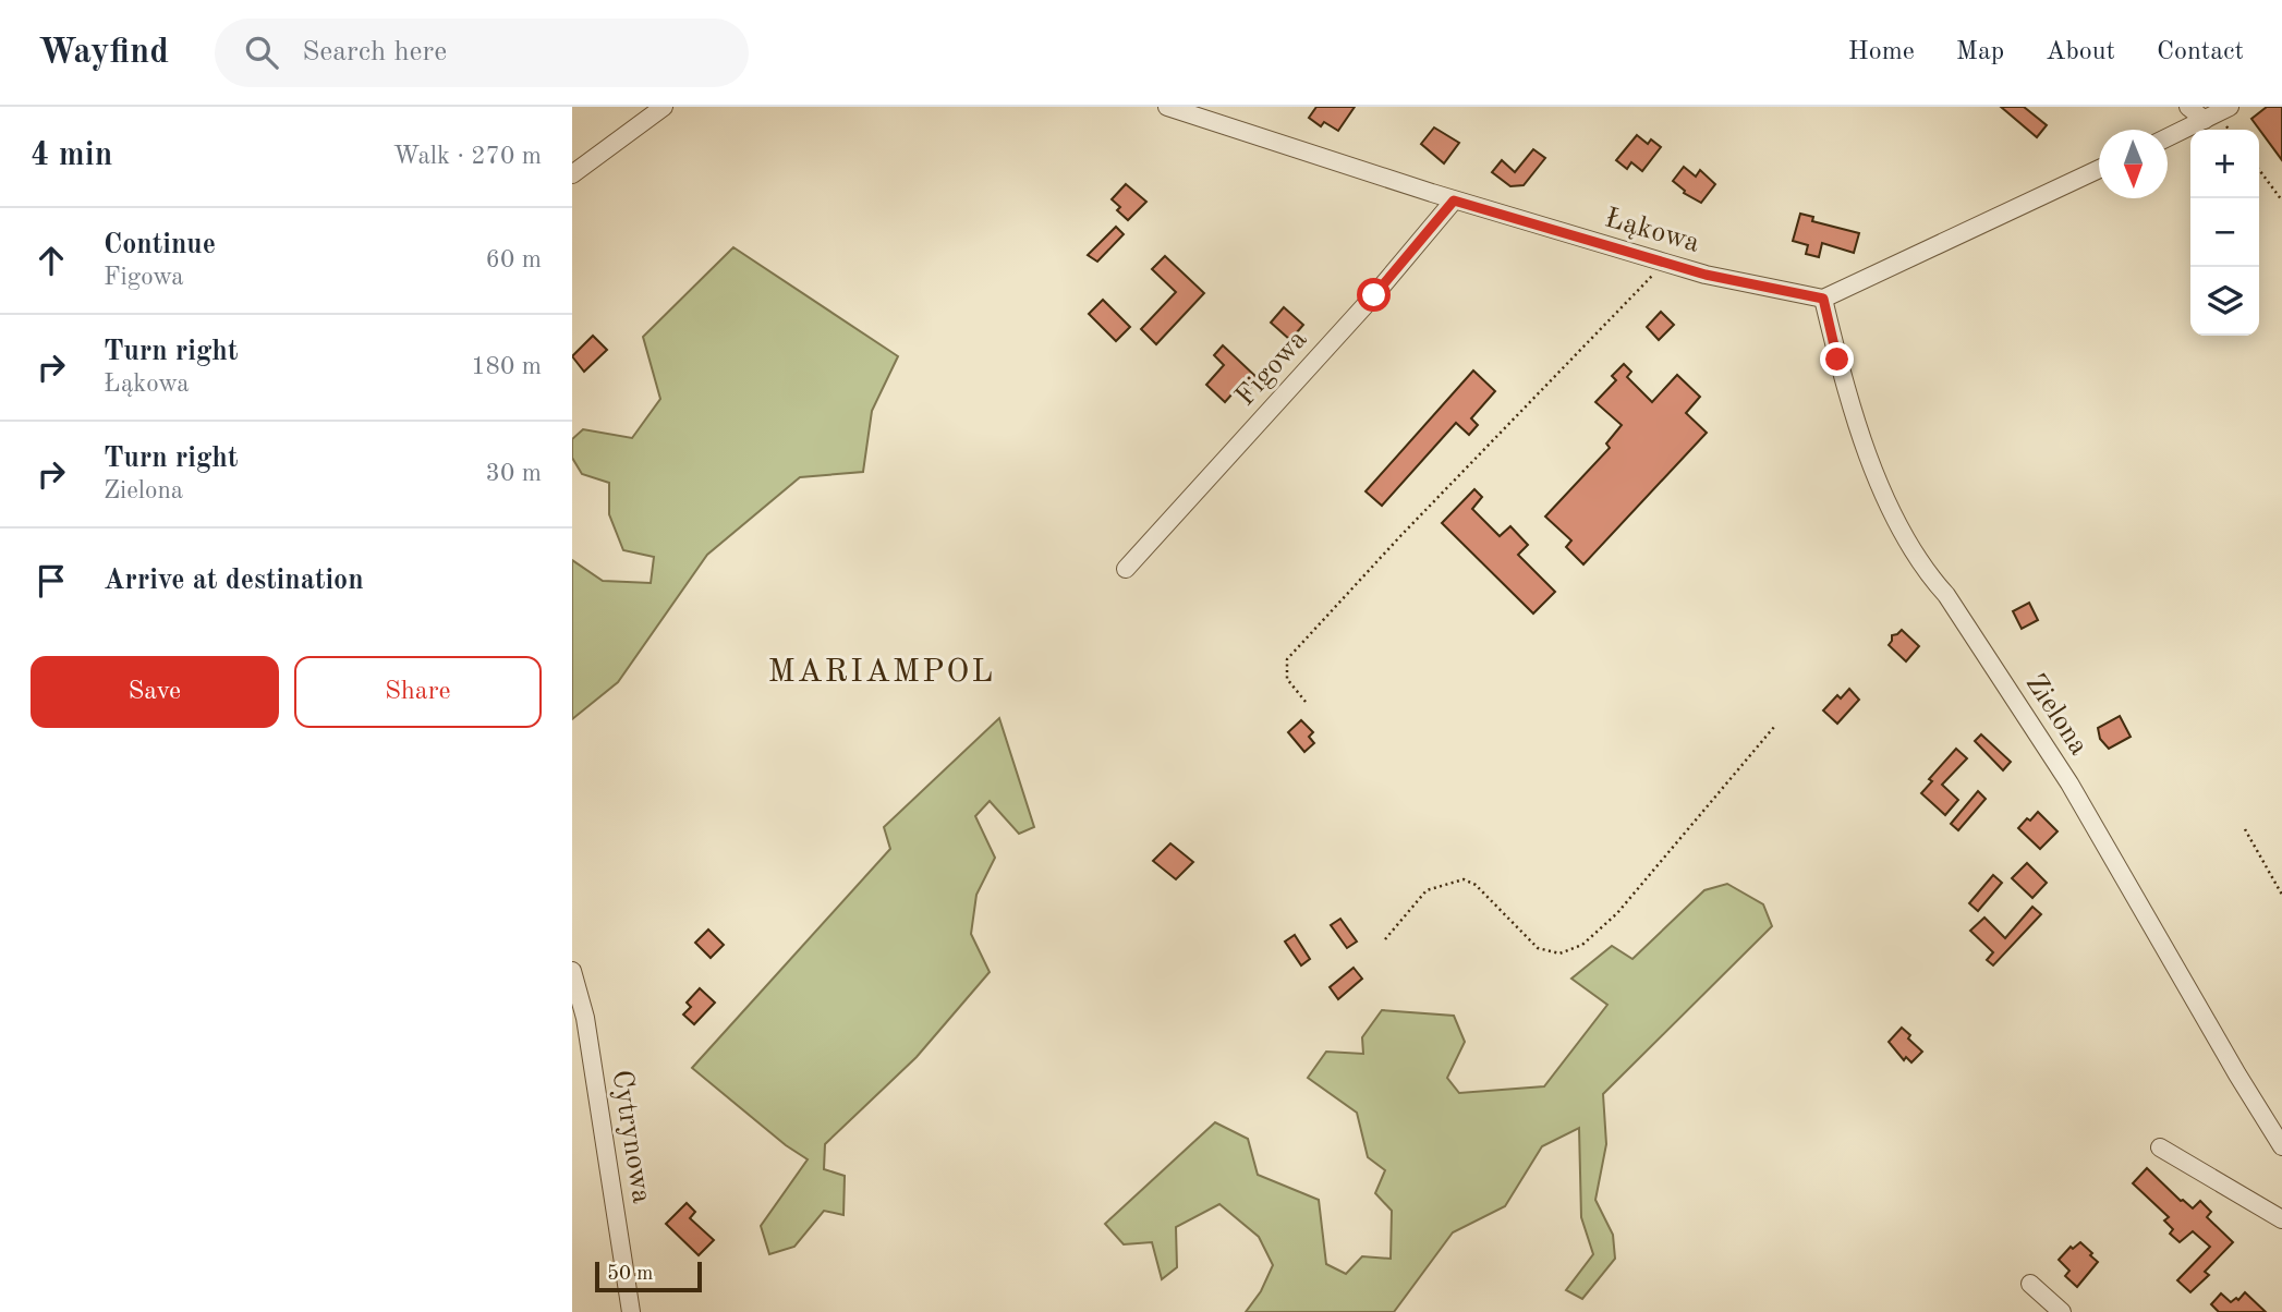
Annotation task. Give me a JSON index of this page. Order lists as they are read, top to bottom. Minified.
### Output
{"streets":{"street":["Łąkowa","Figowa","Zielona","Cytrynowa"]},"crossings":[["Łąkowa","Figowa"],["Łąkowa","Zielona"]],"districts":["MARIAMPOL"],"scale_bar":"50 m","north":"bottom","page":{"header":"Wayfind","search":"Search here","nav":["Home","Map","About","Contact"],"heading":["4 min","Walk · 270 m"],"map_buttons":["+","−"],"list":[["Continue","Figowa","60 m"],["Turn right","Łąkowa","180 m"],["Turn right","Zielona","30 m"],"Arrive at destination"],"buttons":["Save","Share"],"scale":"50 m"}}
